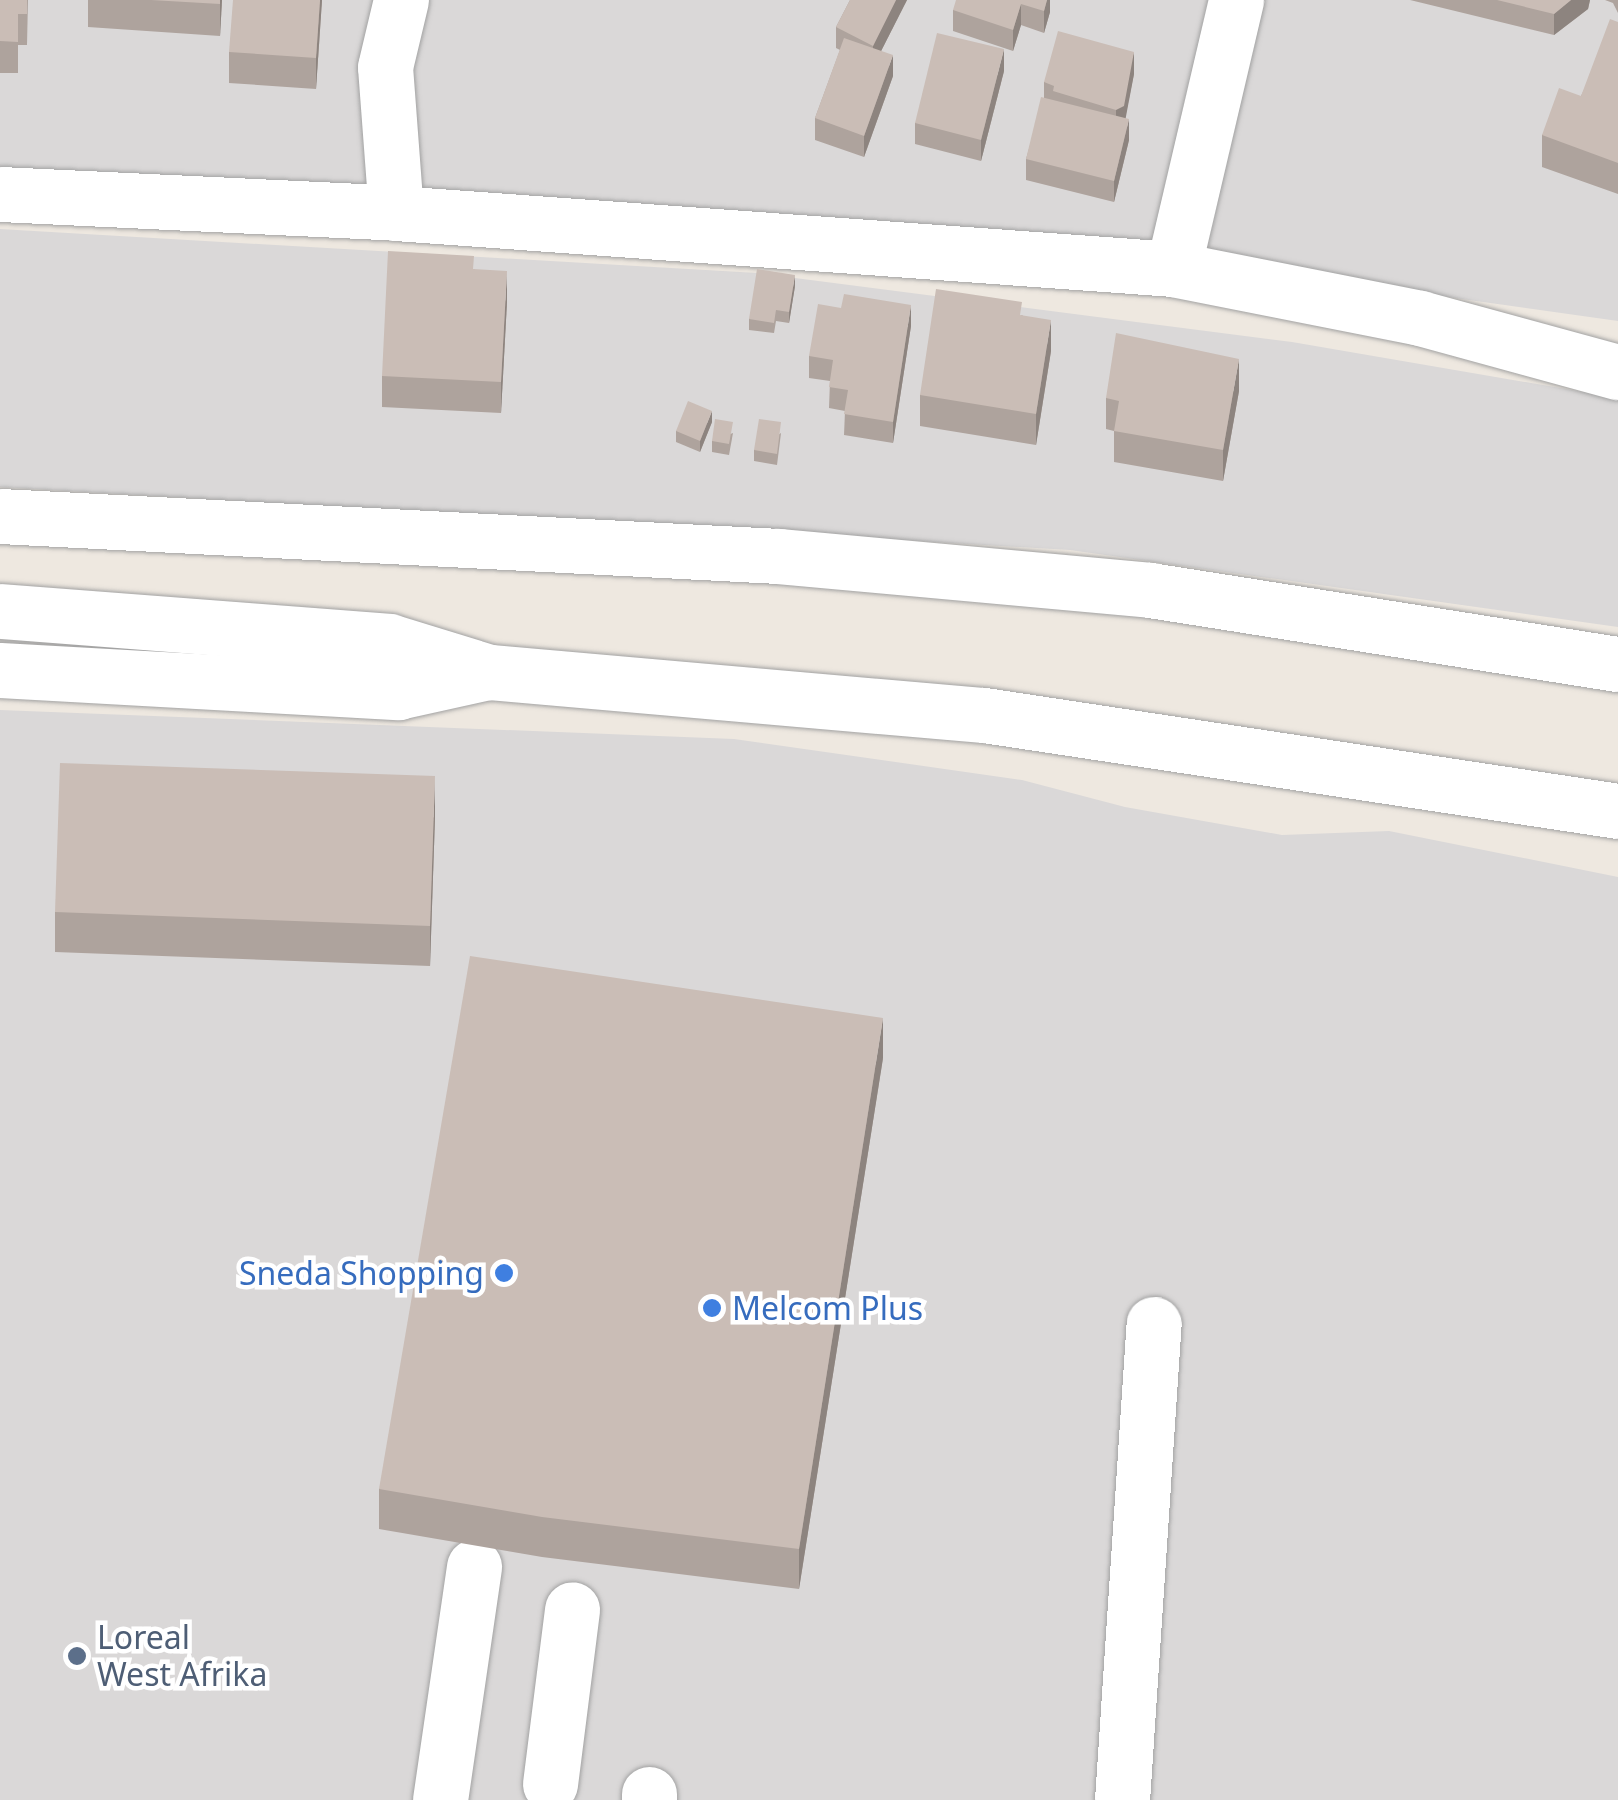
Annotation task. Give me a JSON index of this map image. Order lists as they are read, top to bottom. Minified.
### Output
{"places":["Sneda Shopping","Melcom Plus","Loreal West Afrika"]}
